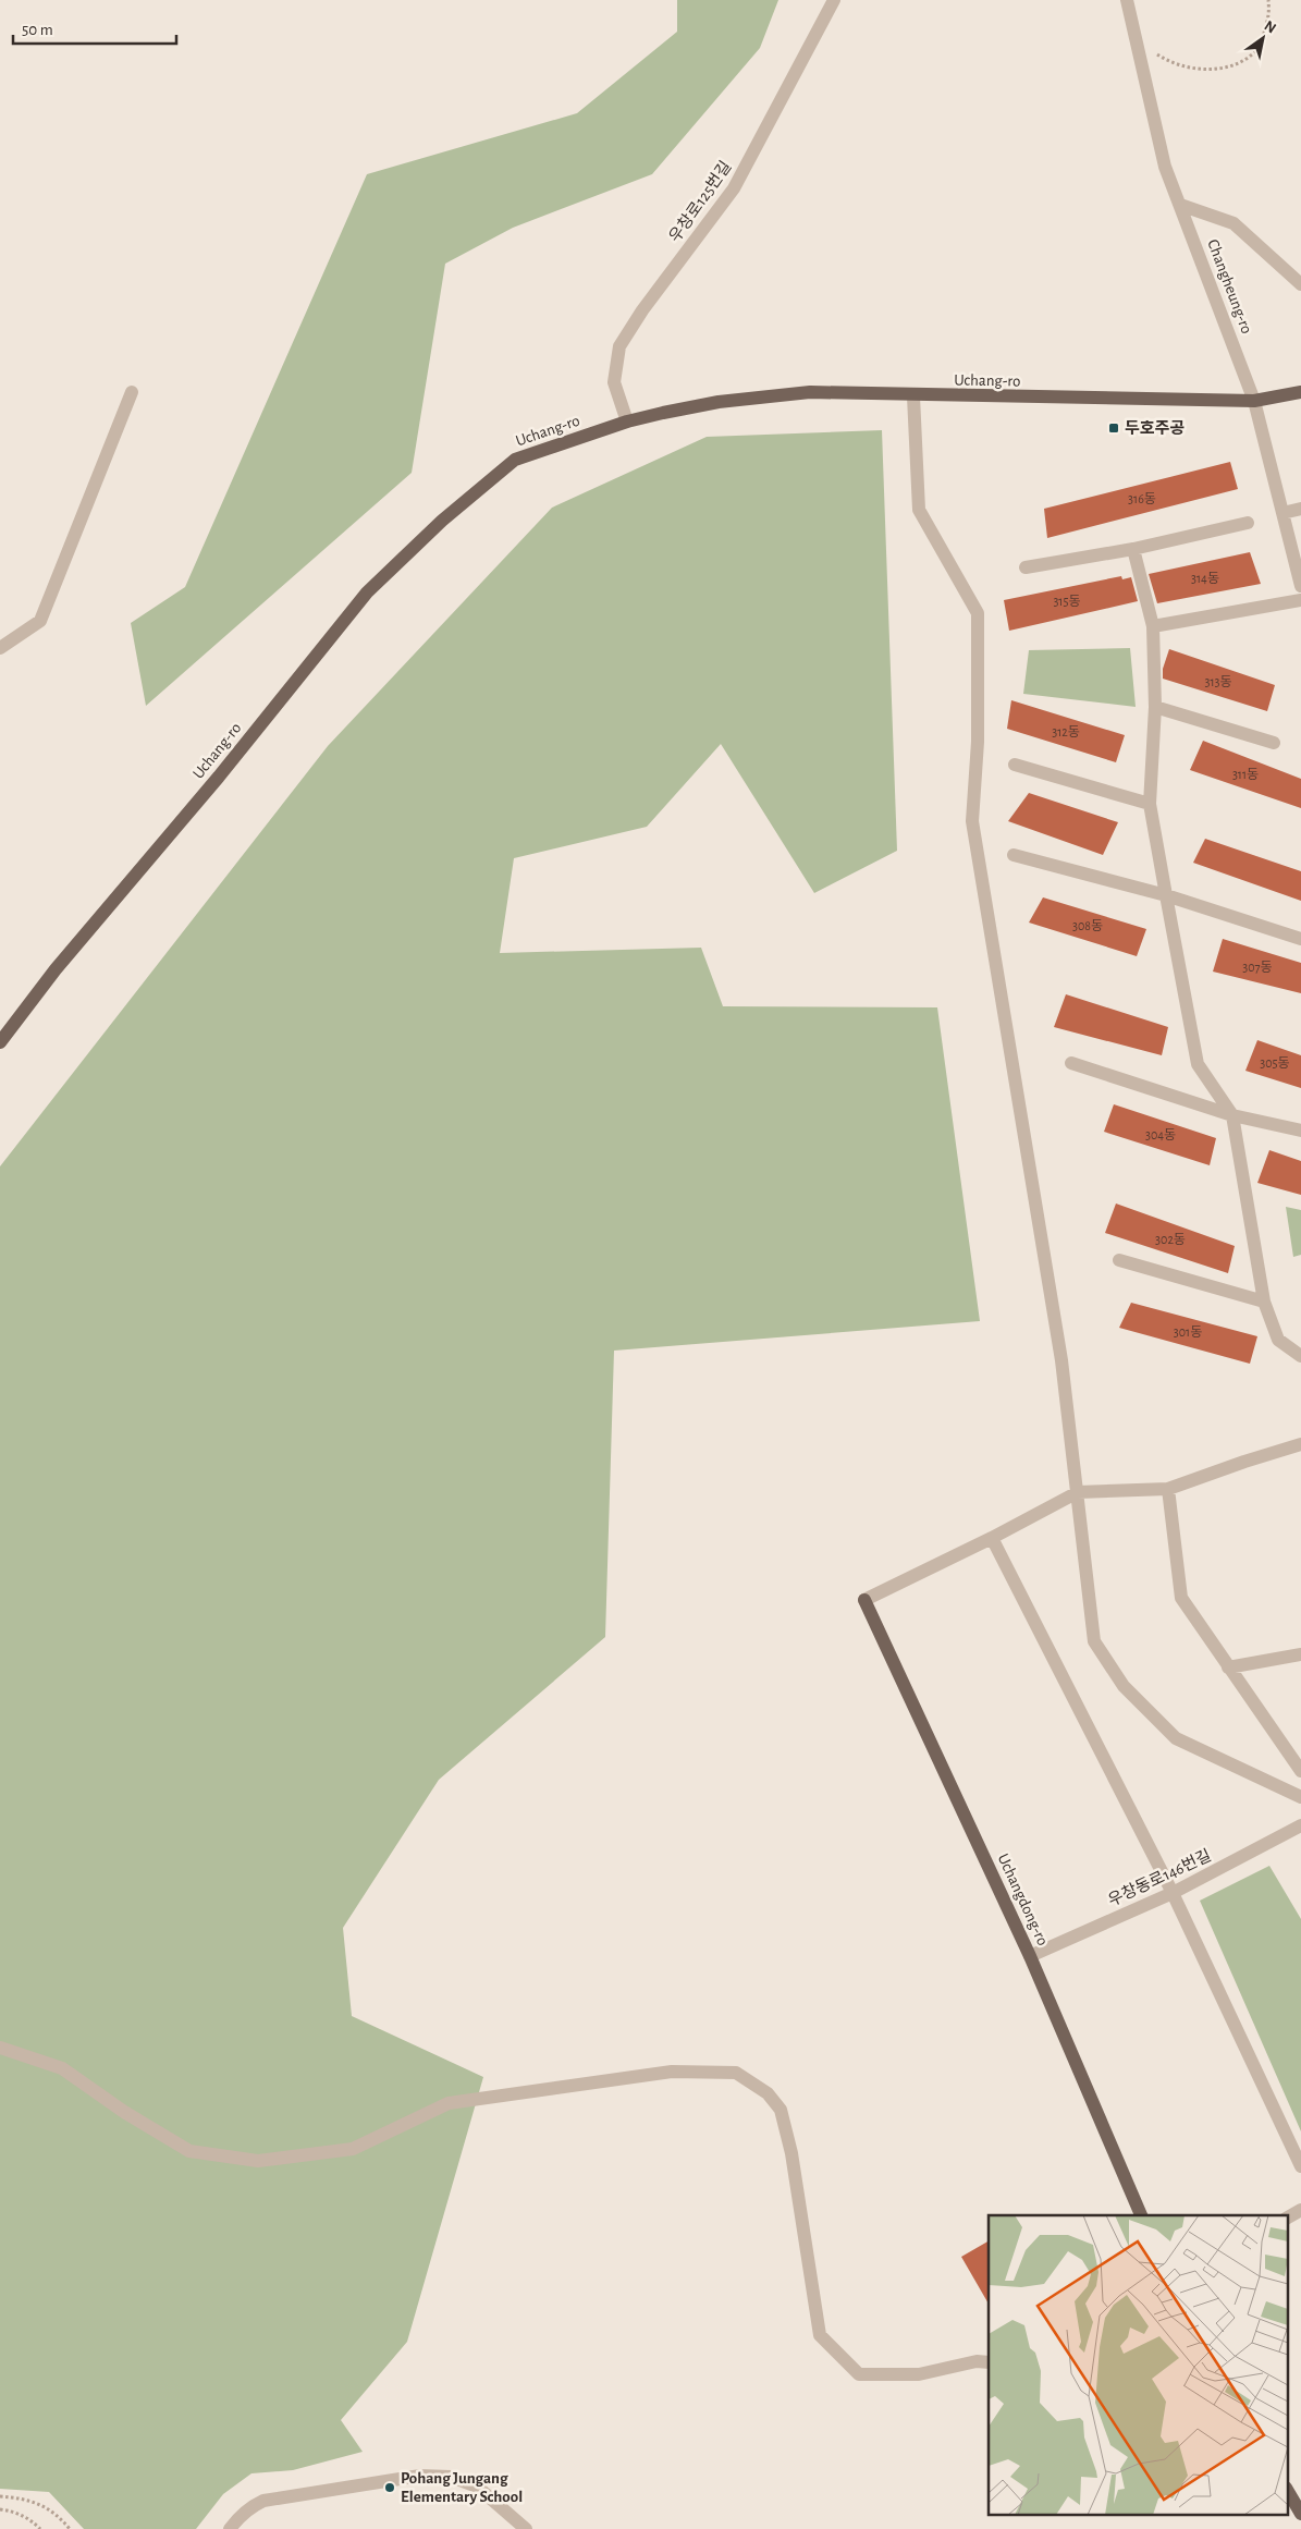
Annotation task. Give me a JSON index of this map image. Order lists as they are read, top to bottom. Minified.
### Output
{"streets":{"main road":["Uchang-ro","Uchangdong-ro"],"street":["우창로125번길","Changheung-ro","우창동로146번길"]},"crossings":[["우창로125번길","Uchang-ro"],["Changheung-ro","Uchang-ro"],["우창동로146번길","Uchangdong-ro"]],"places":{"transit":["두호주공"],"other":["Pohang Jungang Elementary School"]},"house_numbers":["316동","314동","315동","313동","312동","311동","308동","307동","305동","304동","302동","301동"],"scale_bar":"50 m","north":"top right"}
